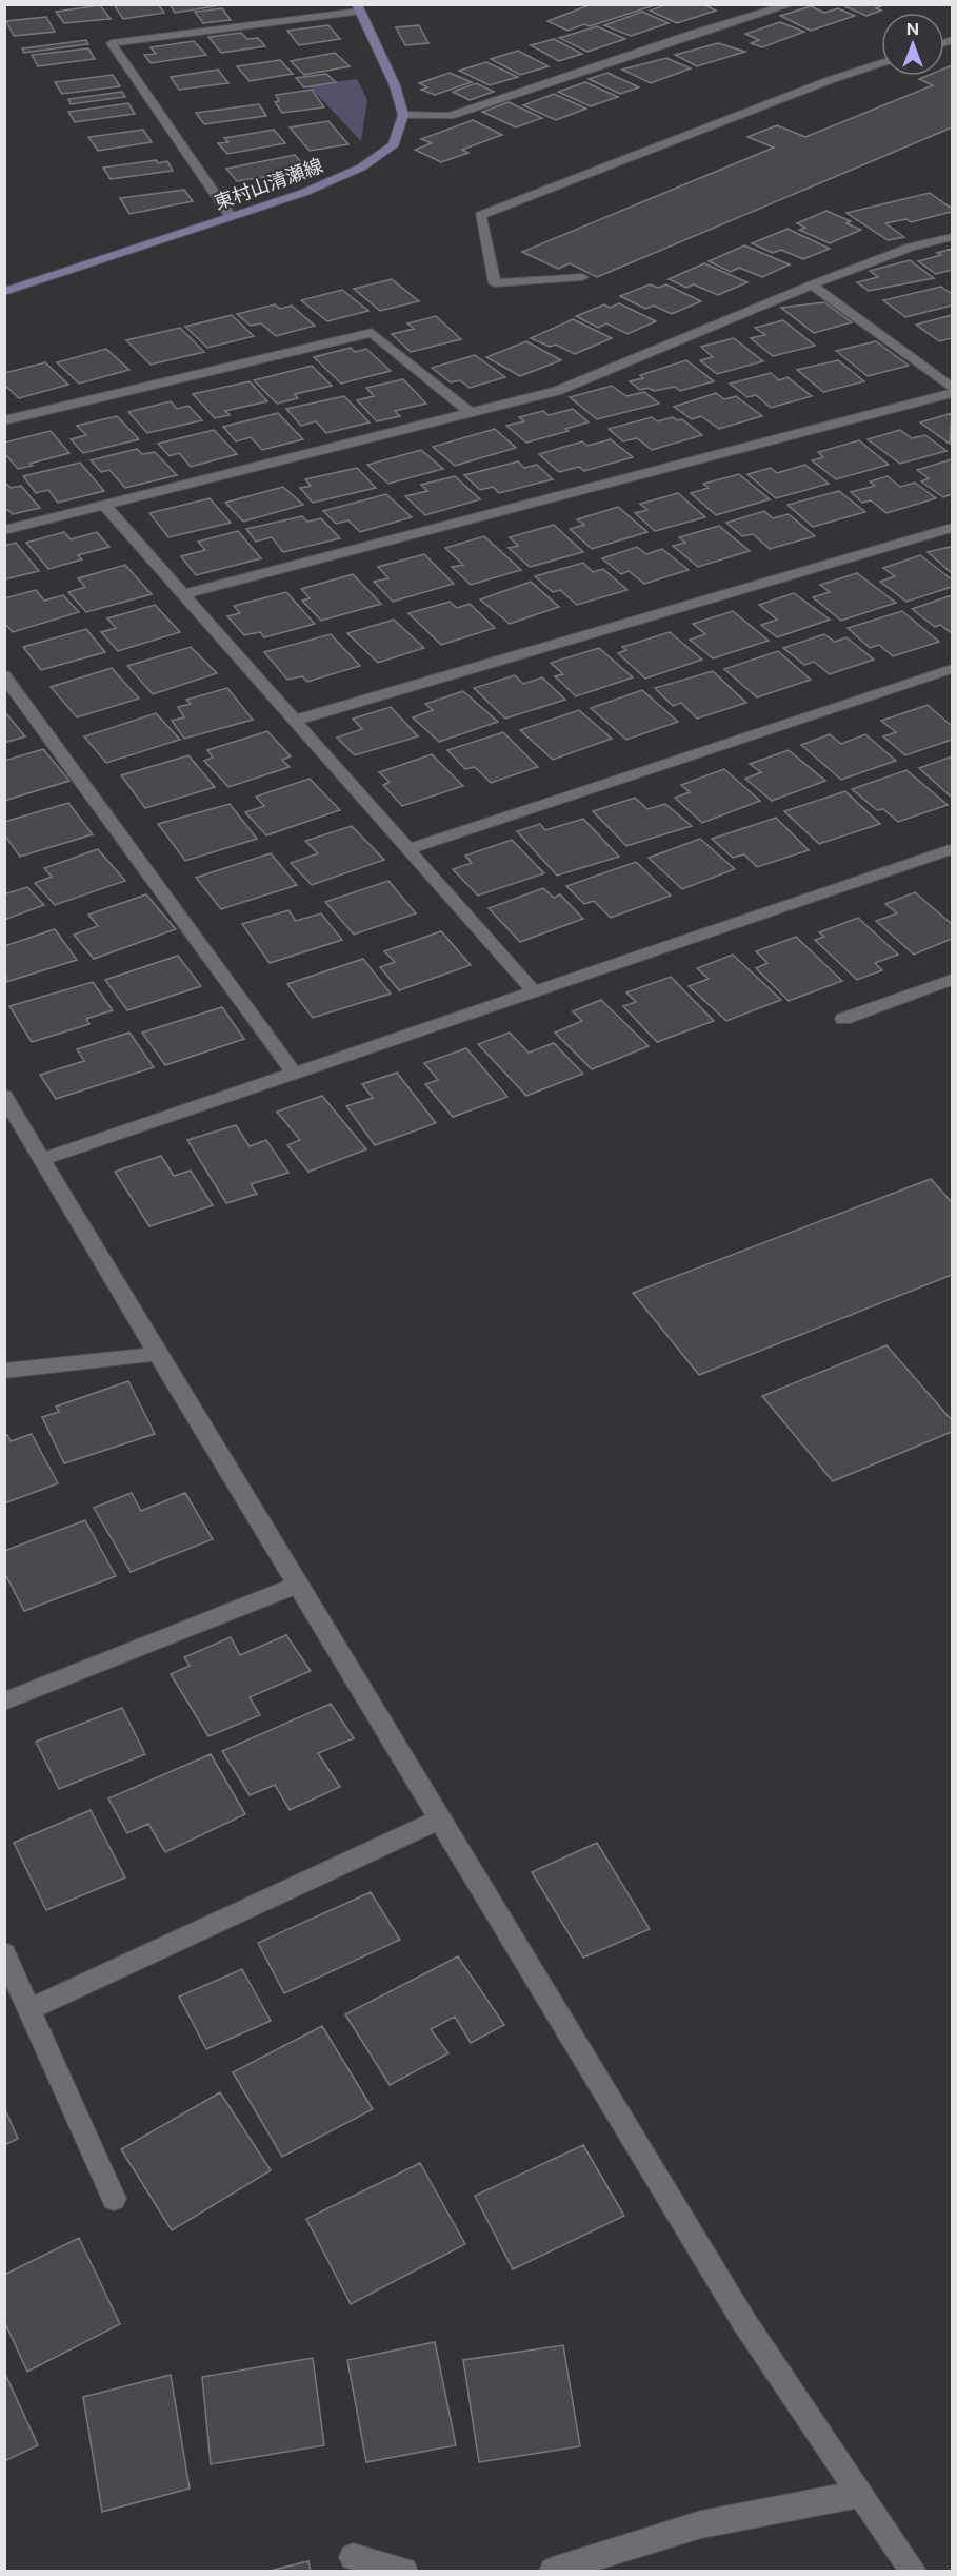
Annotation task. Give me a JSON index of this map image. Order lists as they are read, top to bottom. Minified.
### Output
{"streets":{"main road":["東村山清瀬線"]},"north":"top"}
